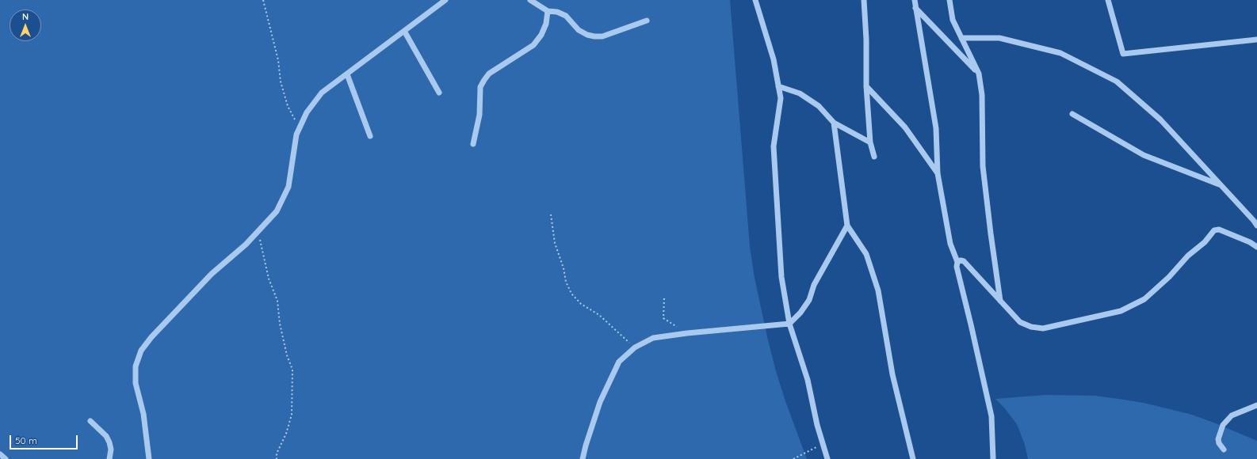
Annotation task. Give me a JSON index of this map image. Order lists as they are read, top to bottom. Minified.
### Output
{"scale_bar":"50 m","north":"top"}
